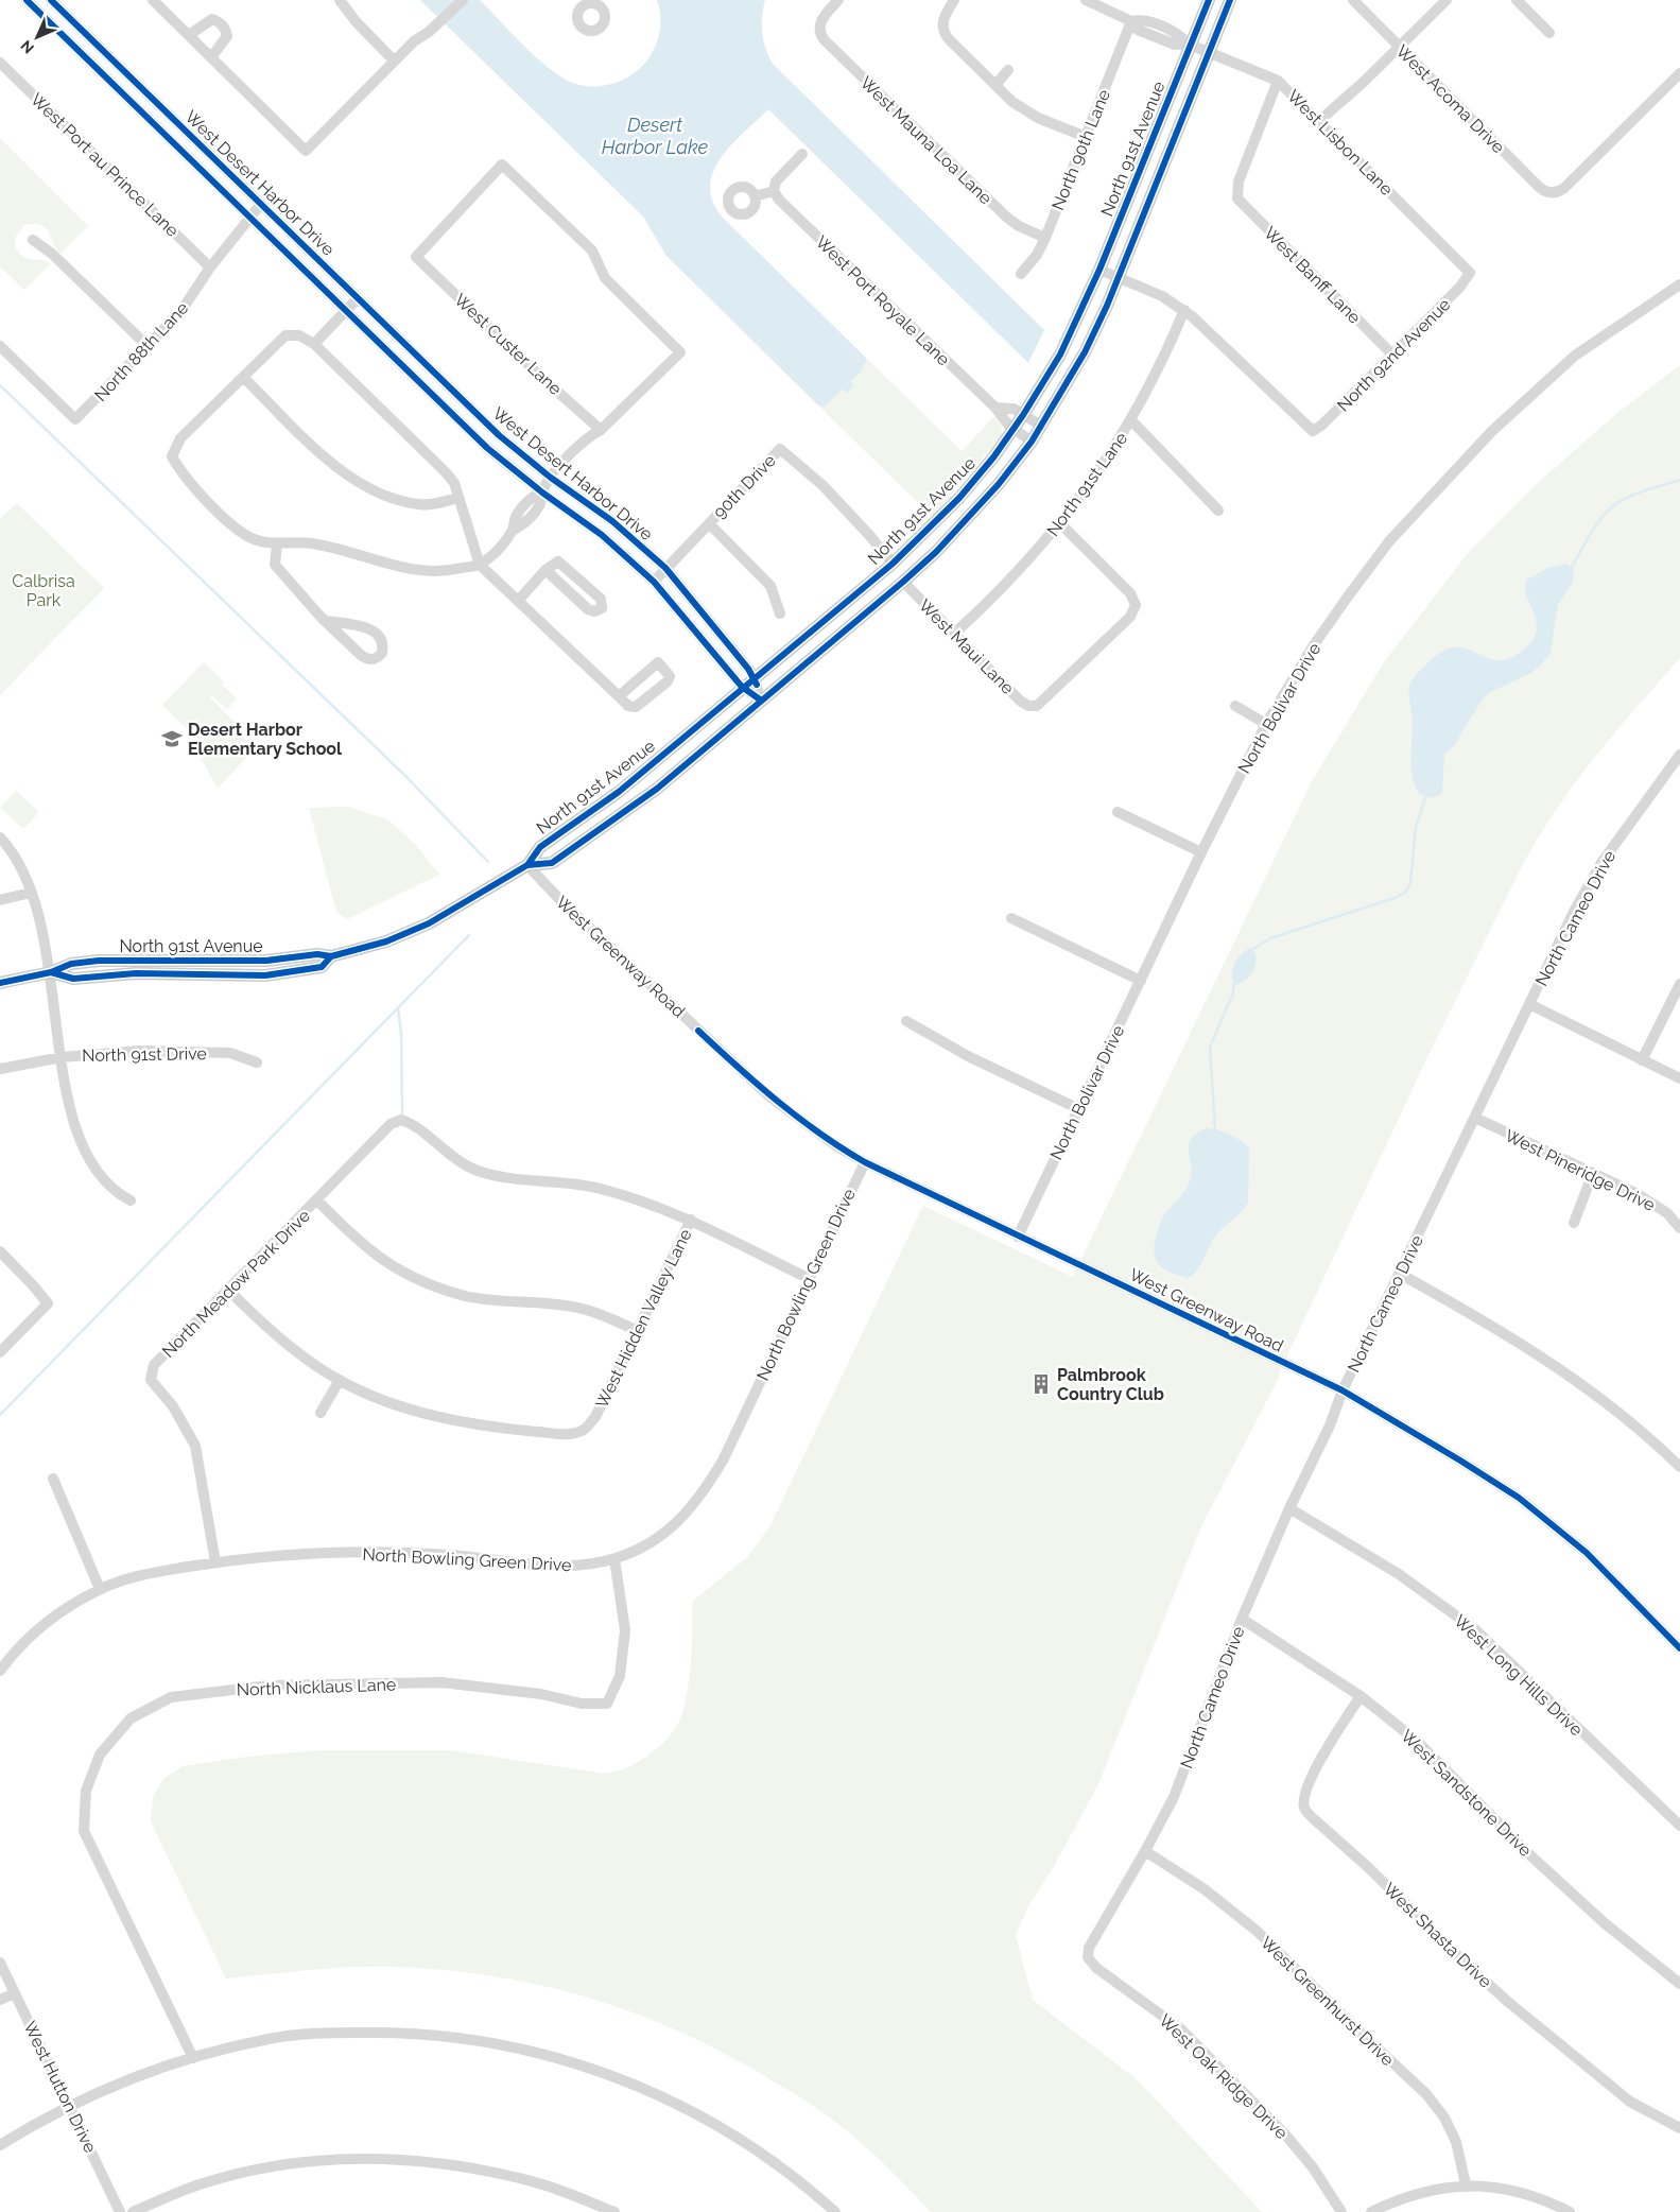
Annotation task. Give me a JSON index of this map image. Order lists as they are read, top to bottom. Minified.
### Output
{"streets":{"main road":["North 91st Avenue"],"street":["West Acoma Drive","West Mauna Loa Lane","West Lisbon Lane","North 90th Lane","West Port au Prince Lane","West Desert Harbor Drive","West Banff Lane","West Port Royale Lane","West Custer Lane","North 88th Lane","North 92nd Avenue","North 91st Lane","90th Drive","West Maui Lane","North Bolivar Drive","North Cameo Drive","West Greenway Road","North 91st Drive","West Pineridge Drive","North Meadow Park Drive","North Bowling Green Drive","West Hidden Valley Lane","West Long Hills Drive","North Nicklaus Lane","West Sandstone Drive","West Shasta Drive","West Greenhurst Drive","West Oak Ridge Drive","West Hutton Drive"]},"crossings":[["West Mauna Loa Lane","North 90th Lane"],["West Lisbon Lane","North 91st Avenue"],["West Lisbon Lane","North 90th Lane"],["West Lisbon Lane","West Banff Lane"],["West Lisbon Lane","North 92nd Avenue"],["North 91st Avenue","West Desert Harbor Drive"],["North 91st Avenue","West Port Royale Lane"],["North 91st Avenue","90th Drive"],["North 91st Avenue","West Maui Lane"],["North 91st Avenue","West Greenway Road"],["West Port au Prince Lane","North 88th Lane"],["West Desert Harbor Drive","North 88th Lane"],["West Desert Harbor Drive","90th Drive"],["West Banff Lane","North 92nd Avenue"],["North 92nd Avenue","North 91st Lane"],["North 91st Lane","West Maui Lane"],["North Bolivar Drive","West Greenway Road"],["North Cameo Drive","West Greenway Road"],["North Cameo Drive","West Pineridge Drive"],["North Cameo Drive","West Long Hills Drive"],["North Cameo Drive","West Sandstone Drive"],["North Cameo Drive","West Greenhurst Drive"],["North Cameo Drive","West Oak Ridge Drive"],["West Greenway Road","North Bowling Green Drive"],["North Meadow Park Drive","North Bowling Green Drive"],["North Meadow Park Drive","West Hidden Valley Lane"],["North Bowling Green Drive","North Nicklaus Lane"],["West Sandstone Drive","West Shasta Drive"]],"water":["Desert Harbor Lake"],"parks":["Calbrisa Park"],"places":{"school or university":["Desert Harbor Elementary School"],"building":["Palmbrook Country Club"]},"north":"bottom left"}
